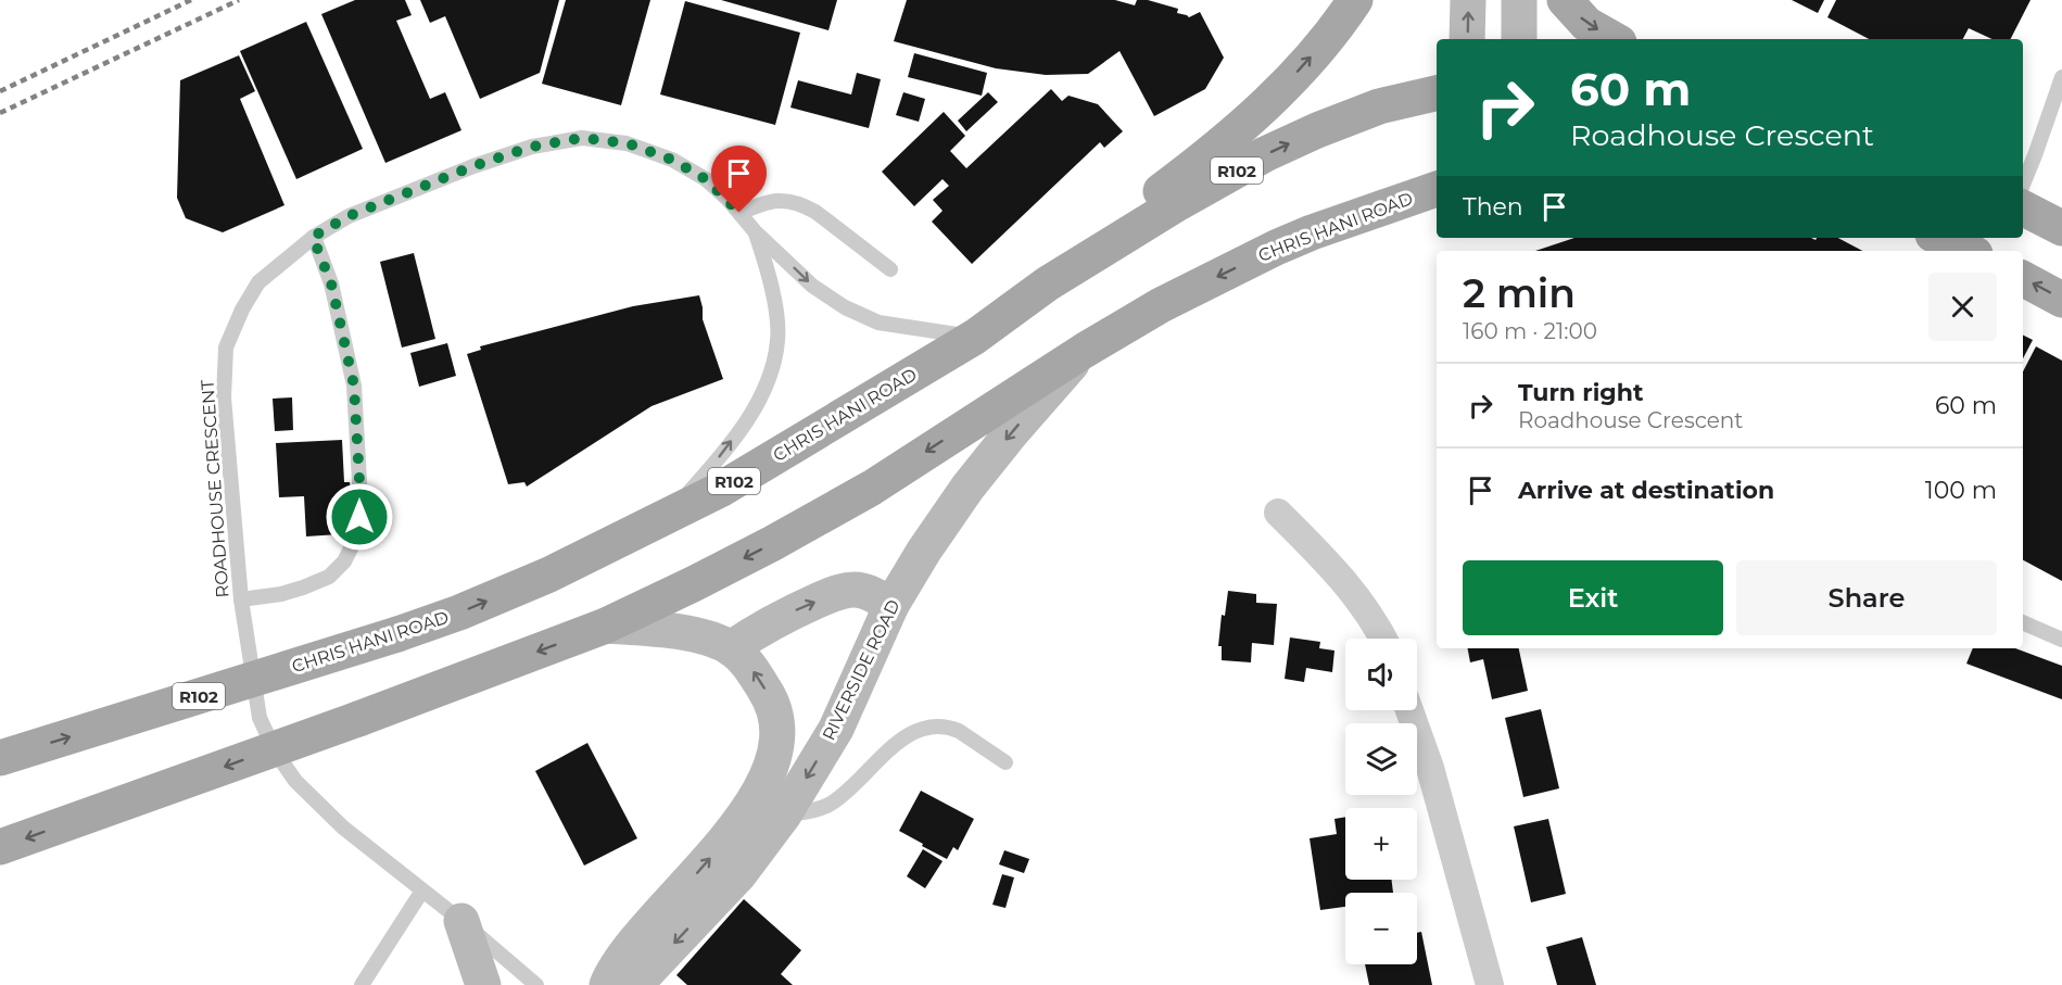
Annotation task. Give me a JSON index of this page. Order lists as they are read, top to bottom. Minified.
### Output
{"streets":{"main road":["R102","CHRIS HANI ROAD","RIVERSIDE ROAD"],"lane":["ROADHOUSE CRESCENT"]},"crossings":[["CHRIS HANI ROAD","ROADHOUSE CRESCENT"],["CHRIS HANI ROAD","RIVERSIDE ROAD"]],"one_way":["RIVERSIDE ROAD"],"page":{"turn":["60 m","Roadhouse Crescent"],"then":"Then","heading":["2 min","160 m · 21:00"],"list":[{"name":"Turn right","note":"Roadhouse Crescent","value":"60 m"},{"name":"Arrive at destination","value":"100 m"}],"buttons":["Exit","Share"],"map_buttons":["+","−"]}}
